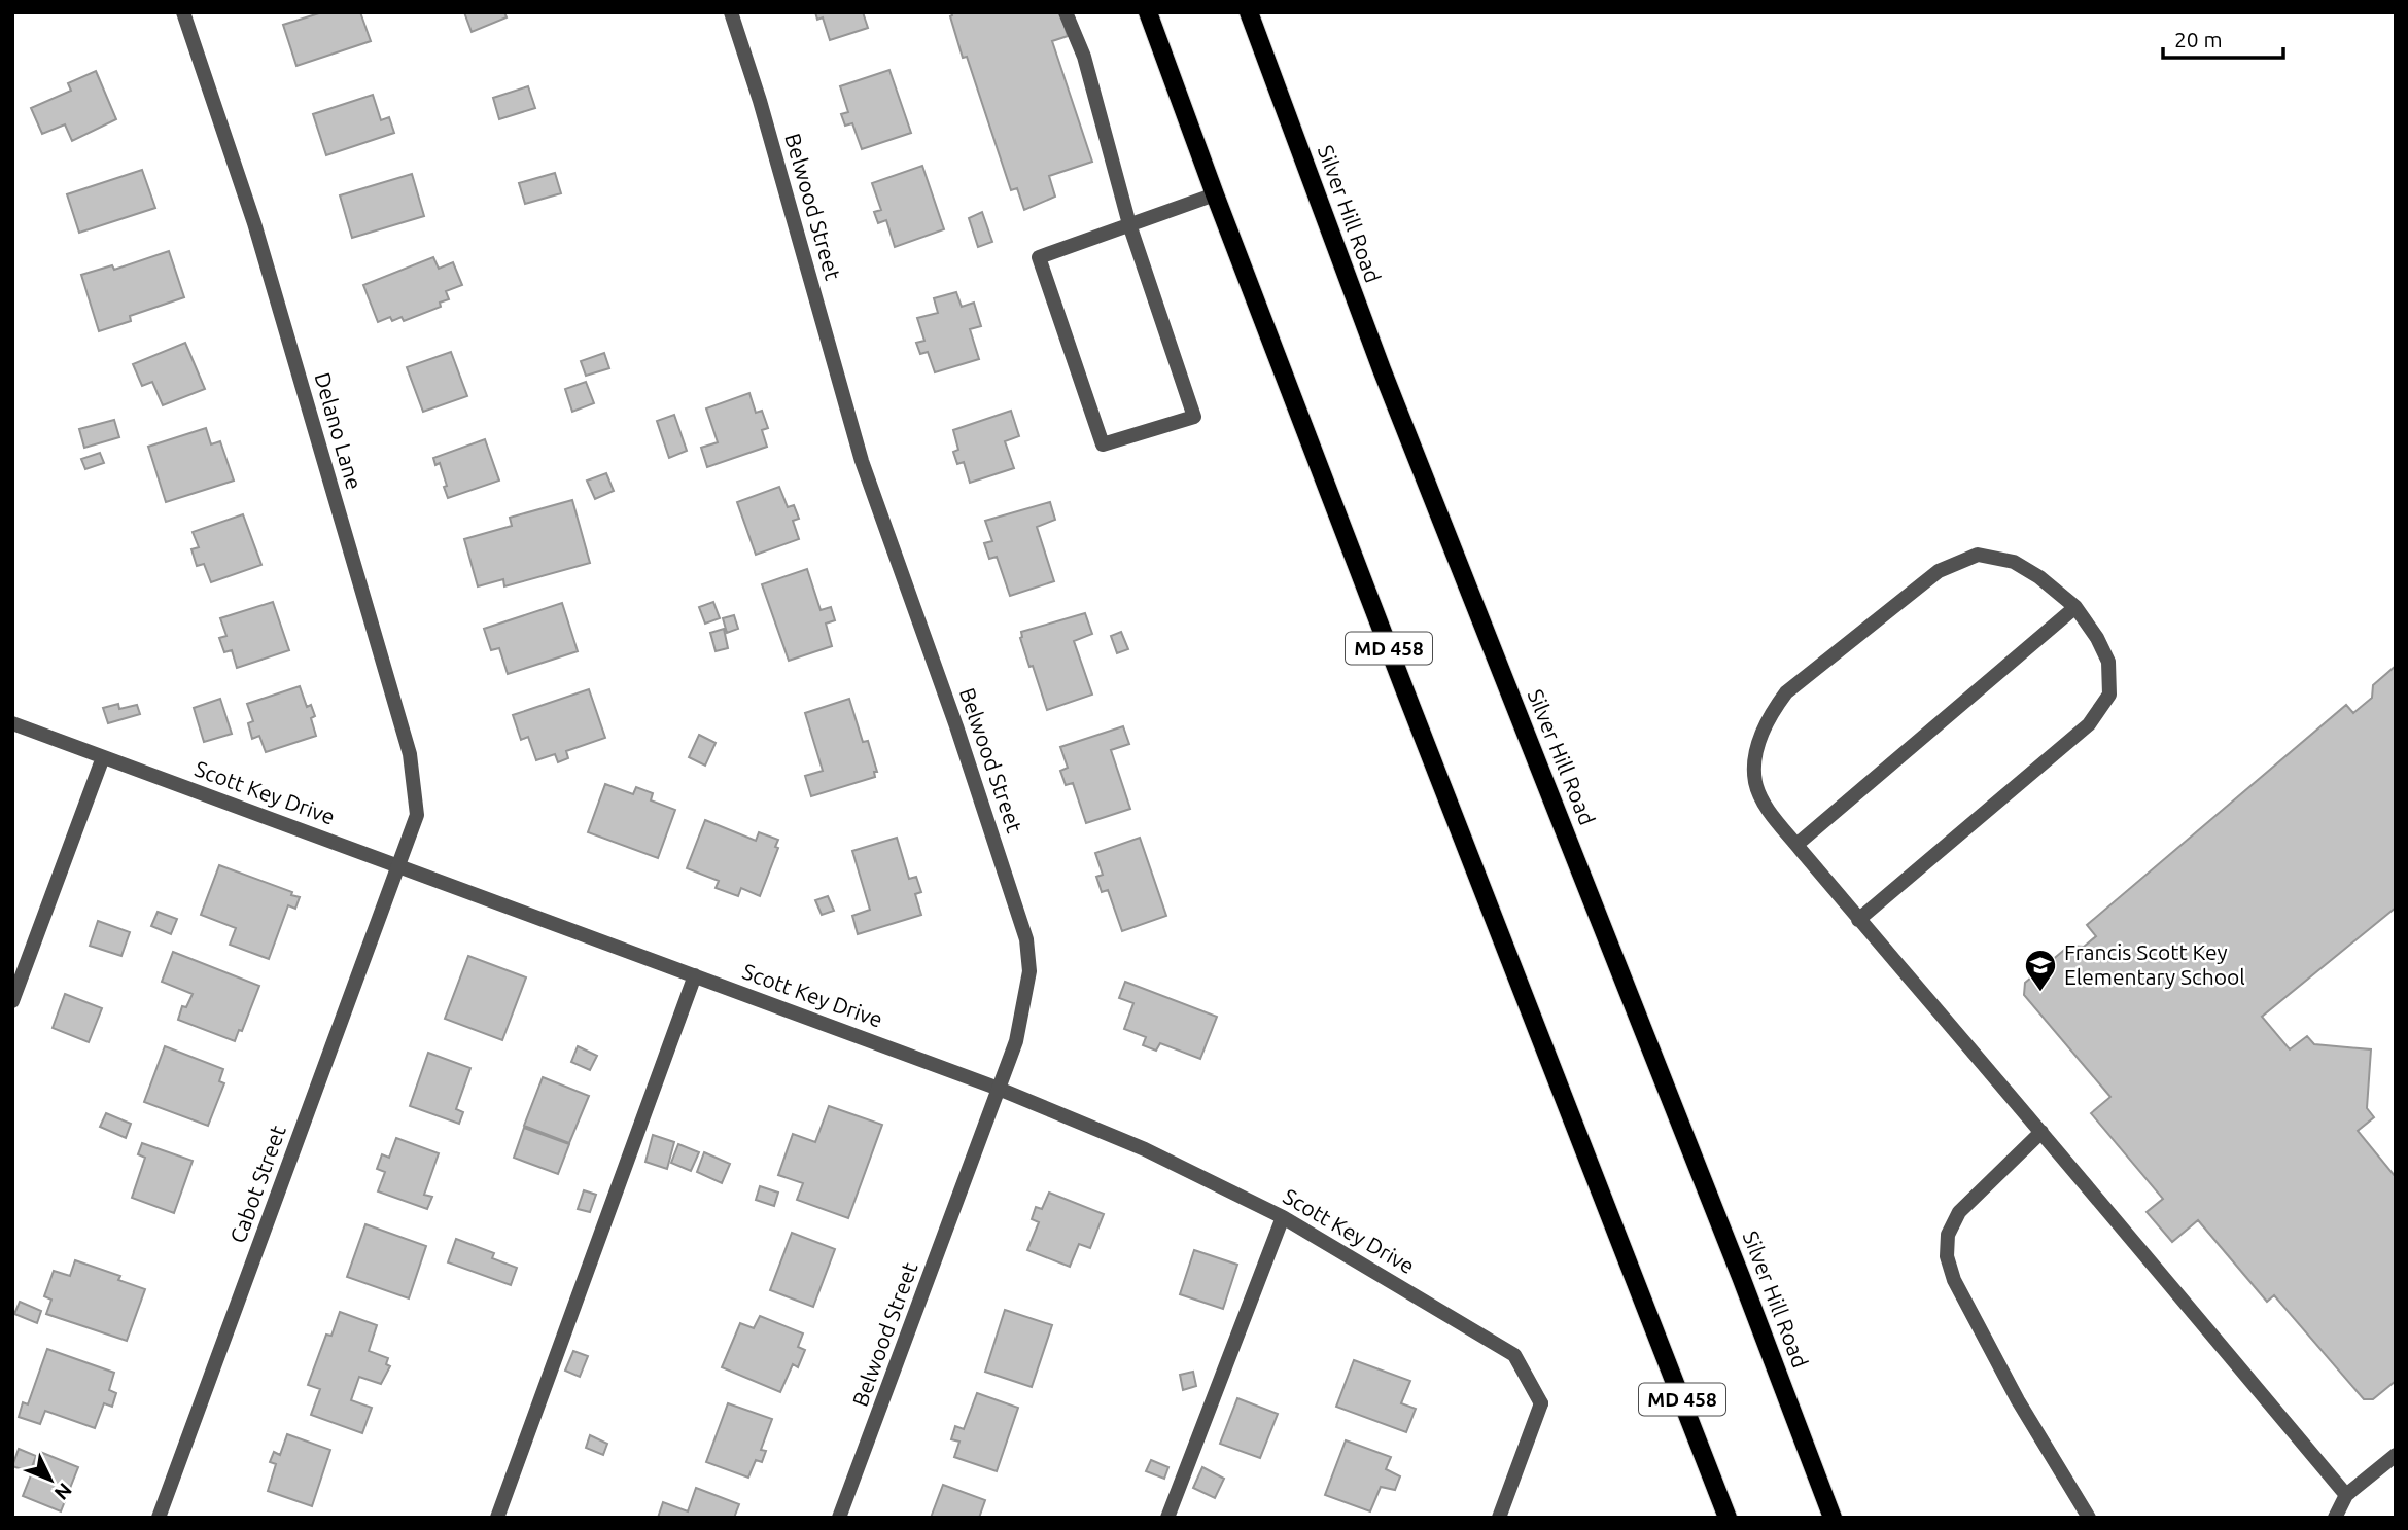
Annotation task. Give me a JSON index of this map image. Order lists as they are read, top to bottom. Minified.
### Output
{"streets":{"main road":["Silver Hill Road","MD 458"],"street":["Belwood Street","Delano Lane","Scott Key Drive","Cabot Street"]},"crossings":[["Belwood Street","Scott Key Drive"],["Delano Lane","Scott Key Drive"],["Delano Lane","Cabot Street"],["Scott Key Drive","Cabot Street"]],"places":{"school or university":["Francis Scott Key Elementary School"]},"scale_bar":"20 m","north":"bottom right"}
